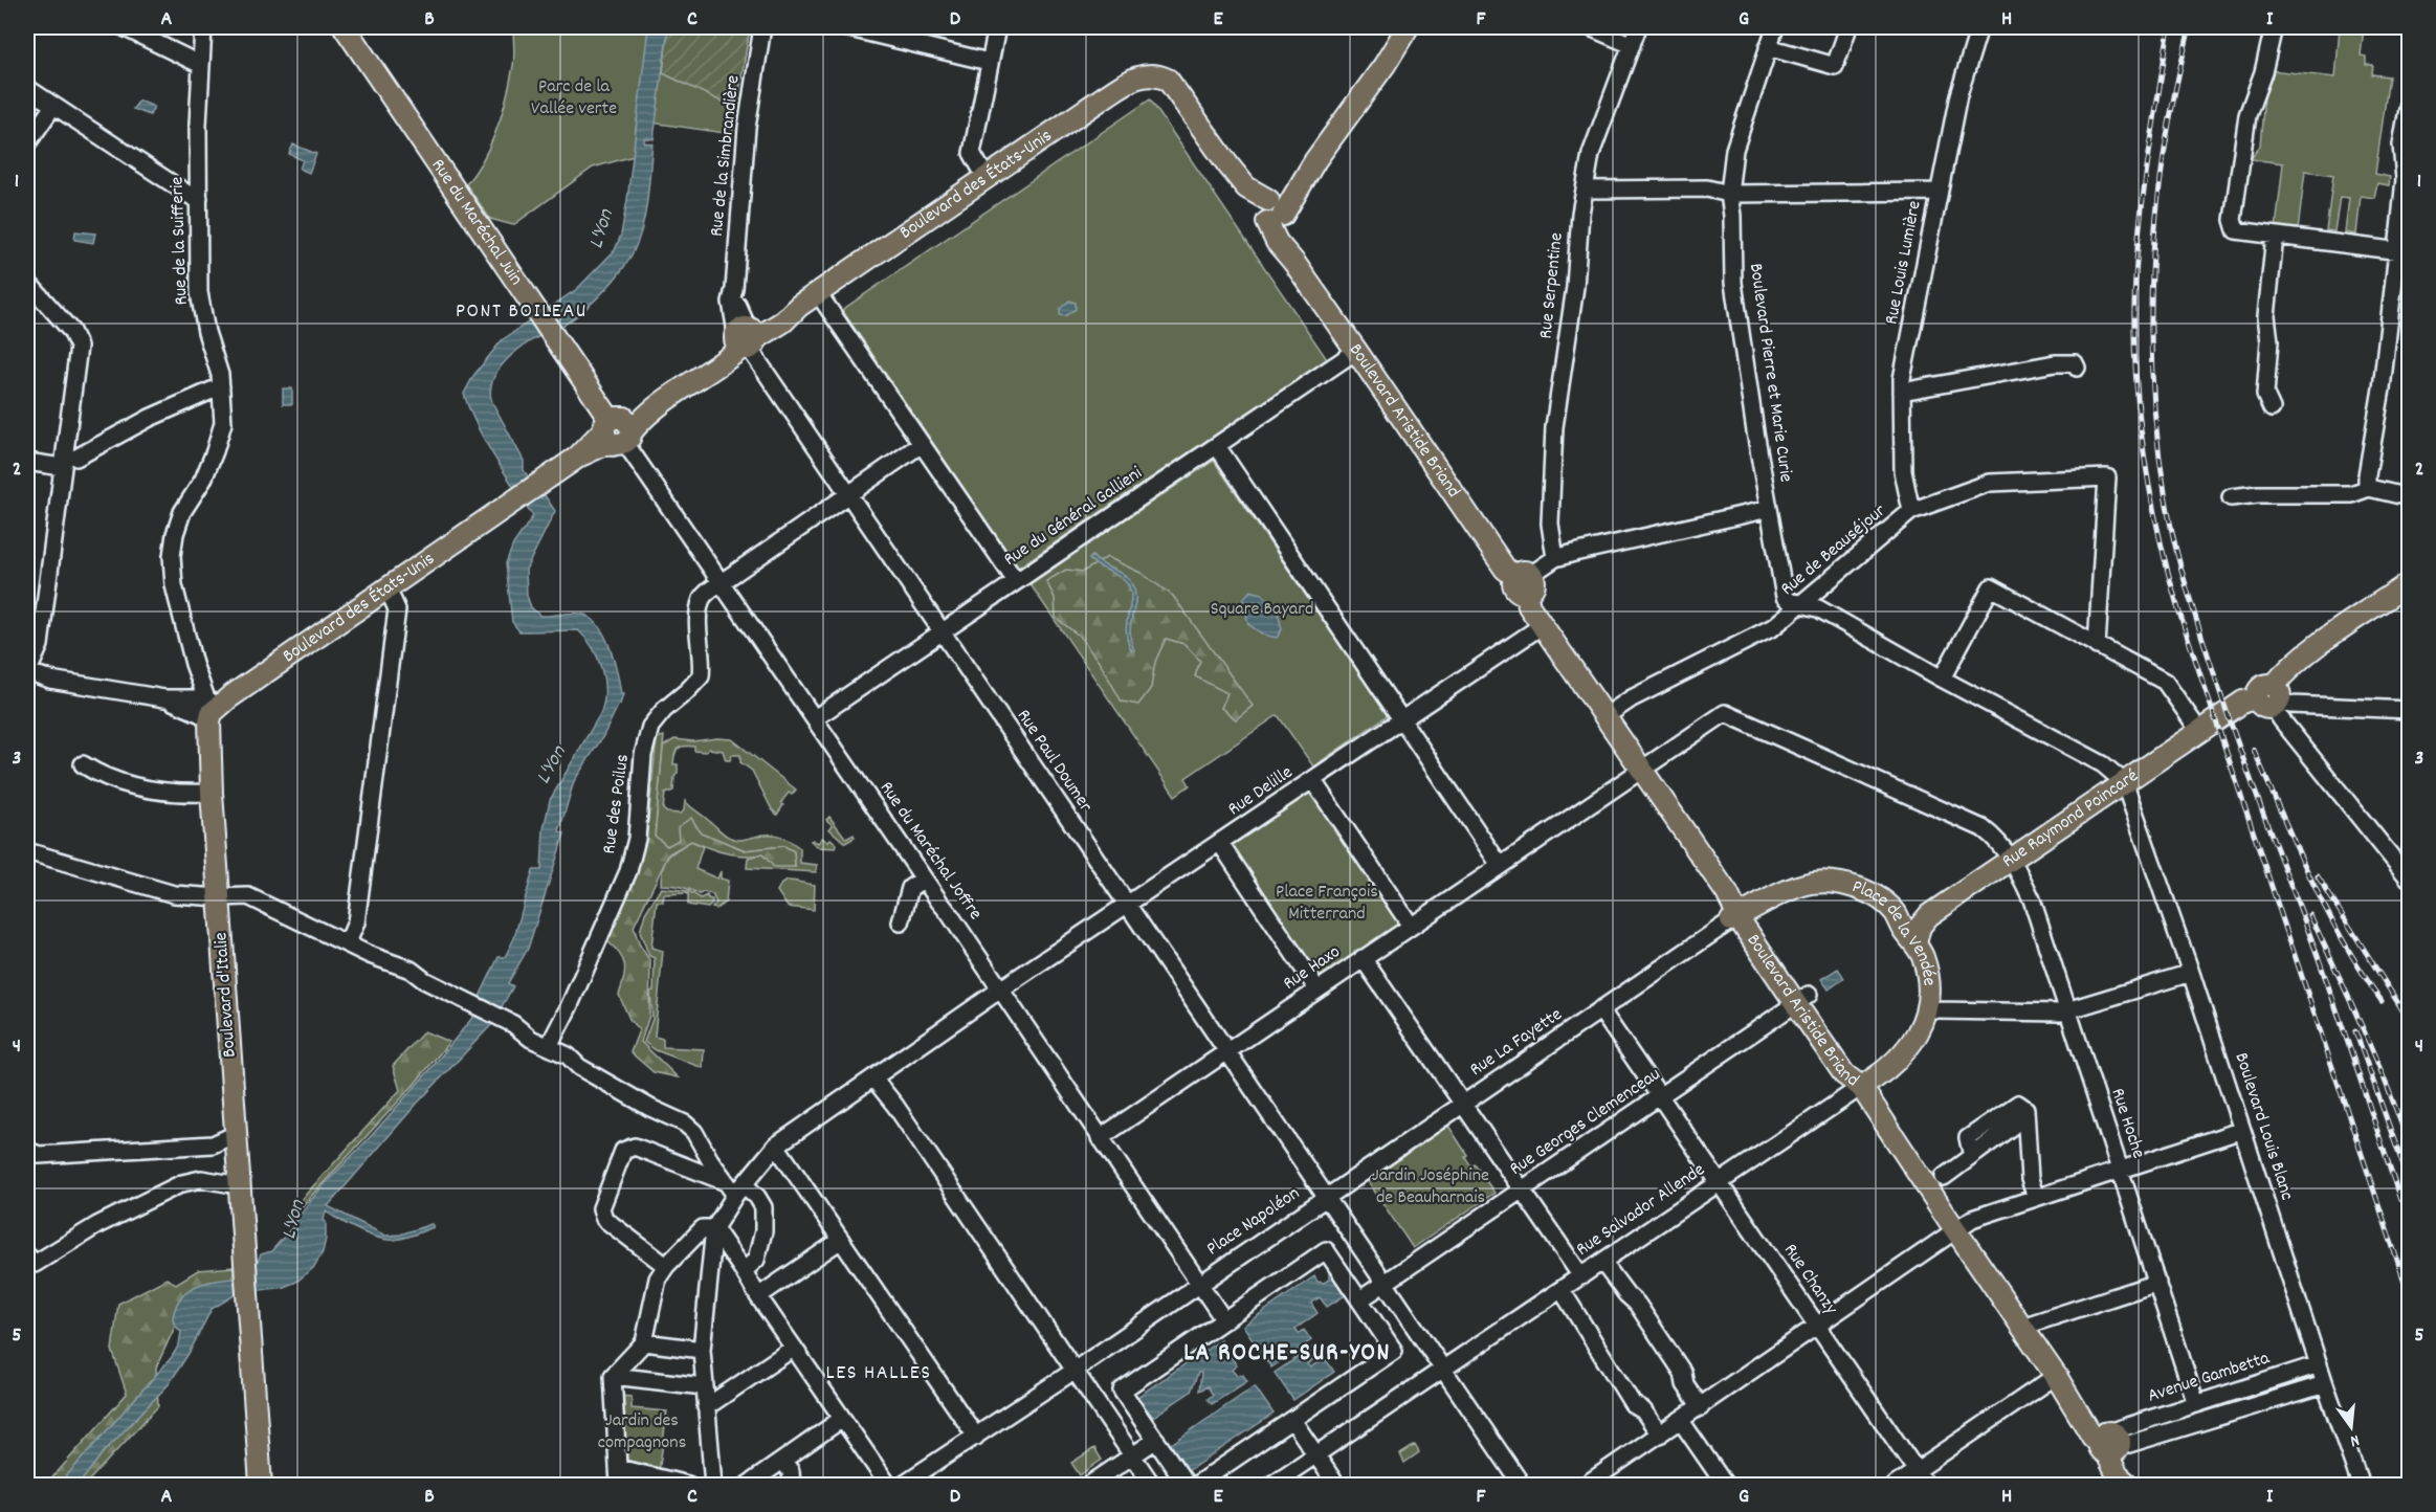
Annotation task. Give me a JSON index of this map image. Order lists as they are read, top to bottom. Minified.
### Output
{"streets":{"main road":["Boulevard des États-Unis","Rue du Maréchal Juin","Boulevard Aristide Briand","Rue Raymond Poincaré","Place de la Vendée","Boulevard d'Italie"],"street":["Rue de la Simbrandière","Rue de la Suifferie","Rue Louis Lumière","Rue Serpentine","Boulevard Pierre et Marie Curie","Rue du Général Gallieni","Rue de Beauséjour","Rue Paul Doumer","Rue Delille","Rue des Poilus","Rue du Maréchal Joffre","Rue Haxo","Rue La Fayette","Rue Georges Clemenceau","Rue Hoche","Boulevard Louis Blanc","Rue Salvador Allende","Place Napoléon","Rue Chanzy","Avenue Gambetta"]},"crossings":[["Rue de la Simbrandière","Boulevard des États-Unis"],["Rue de la Simbrandière","Rue Paul Doumer"],["Boulevard des États-Unis","Rue du Maréchal Juin"],["Boulevard des États-Unis","Rue de la Suifferie"],["Boulevard des États-Unis","Boulevard Aristide Briand"],["Boulevard des États-Unis","Rue Paul Doumer"],["Boulevard des États-Unis","Rue du Maréchal Joffre"],["Boulevard des États-Unis","Boulevard d'Italie"],["Rue du Maréchal Juin","Rue du Maréchal Joffre"],["Rue de la Suifferie","Boulevard d'Italie"],["Rue Louis Lumière","Rue de Beauséjour"],["Boulevard Pierre et Marie Curie","Rue de Beauséjour"],["Boulevard Aristide Briand","Rue du Général Gallieni"],["Boulevard Aristide Briand","Rue de Beauséjour"],["Boulevard Aristide Briand","Rue Delille"],["Boulevard Aristide Briand","Place de la Vendée"],["Boulevard Aristide Briand","Rue Haxo"],["Boulevard Aristide Briand","Rue La Fayette"],["Boulevard Aristide Briand","Rue Georges Clemenceau"],["Boulevard Aristide Briand","Rue Salvador Allende"],["Boulevard Aristide Briand","Avenue Gambetta"],["Rue du Général Gallieni","Rue Paul Doumer"],["Rue du Général Gallieni","Rue du Maréchal Joffre"],["Rue Paul Doumer","Rue Delille"],["Rue Paul Doumer","Rue des Poilus"],["Rue Paul Doumer","Rue Haxo"],["Rue Paul Doumer","Rue La Fayette"],["Rue Paul Doumer","Place Napoléon"],["Rue Delille","Rue du Maréchal Joffre"],["Rue des Poilus","Rue du Maréchal Joffre"],["Rue Raymond Poincaré","Place de la Vendée"],["Rue Raymond Poincaré","Rue Haxo"],["Rue Raymond Poincaré","Rue Hoche"],["Rue Raymond Poincaré","Boulevard Louis Blanc"],["Rue du Maréchal Joffre","Rue Haxo"],["Rue du Maréchal Joffre","Place Napoléon"],["Place de la Vendée","Rue La Fayette"],["Place de la Vendée","Rue Salvador Allende"],["Rue Haxo","Rue Hoche"],["Rue La Fayette","Place Napoléon"],["Rue La Fayette","Rue Chanzy"],["Rue Georges Clemenceau","Place Napoléon"],["Rue Georges Clemenceau","Rue Chanzy"],["Rue Hoche","Avenue Gambetta"],["Boulevard Louis Blanc","Avenue Gambetta"],["Rue Salvador Allende","Place Napoléon"],["Rue Salvador Allende","Rue Chanzy"]],"districts":["PONT BOILEAU","LA ROCHE-SUR-YON","LES HALLES"],"water":["L'Yon"],"parks":["Parc de la Vallée verte","Square Bayard","Place François Mitterrand","Jardin Joséphine de Beauharnais","Jardin des compagnons"],"north":"bottom","grid":{"columns":["A","B","C","D","E","F","G","H","I"],"rows":["1","2","3","4","5"]}}
